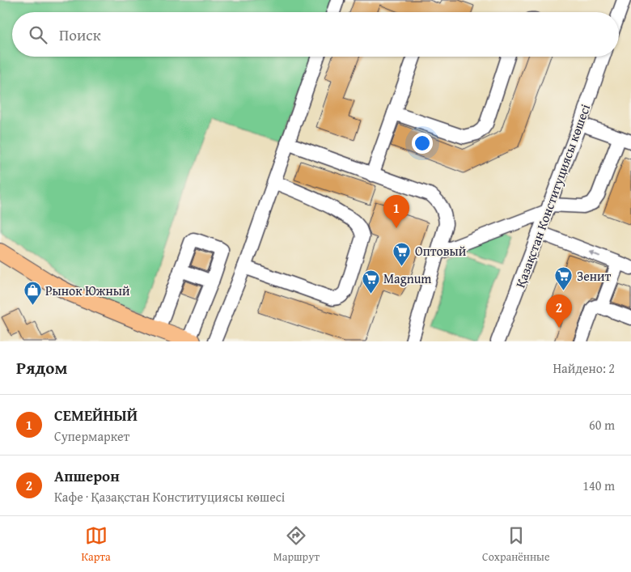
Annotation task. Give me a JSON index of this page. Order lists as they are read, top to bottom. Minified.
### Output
{"streets":{"street":["Қазақстан Конституциясы көшесі"]},"places":{"supermarket":["Оптовый","Зенит","Magnum"],"shop":["Рынок Южный"]},"page":{"search":"Поиск","pins":["1","2"],"heading":["Рядом","Найдено: 2"],"list":[{"mark":"1","name":"СЕМЕЙНЫЙ","note":"Супермаркет","value":"60 m"},{"mark":"2","name":"Апшерон","note":"Кафе · Қазақстан Конституциясы көшесі","value":"140 m"}],"nav":["Карта","Маршрут","Сохранённые"]}}
